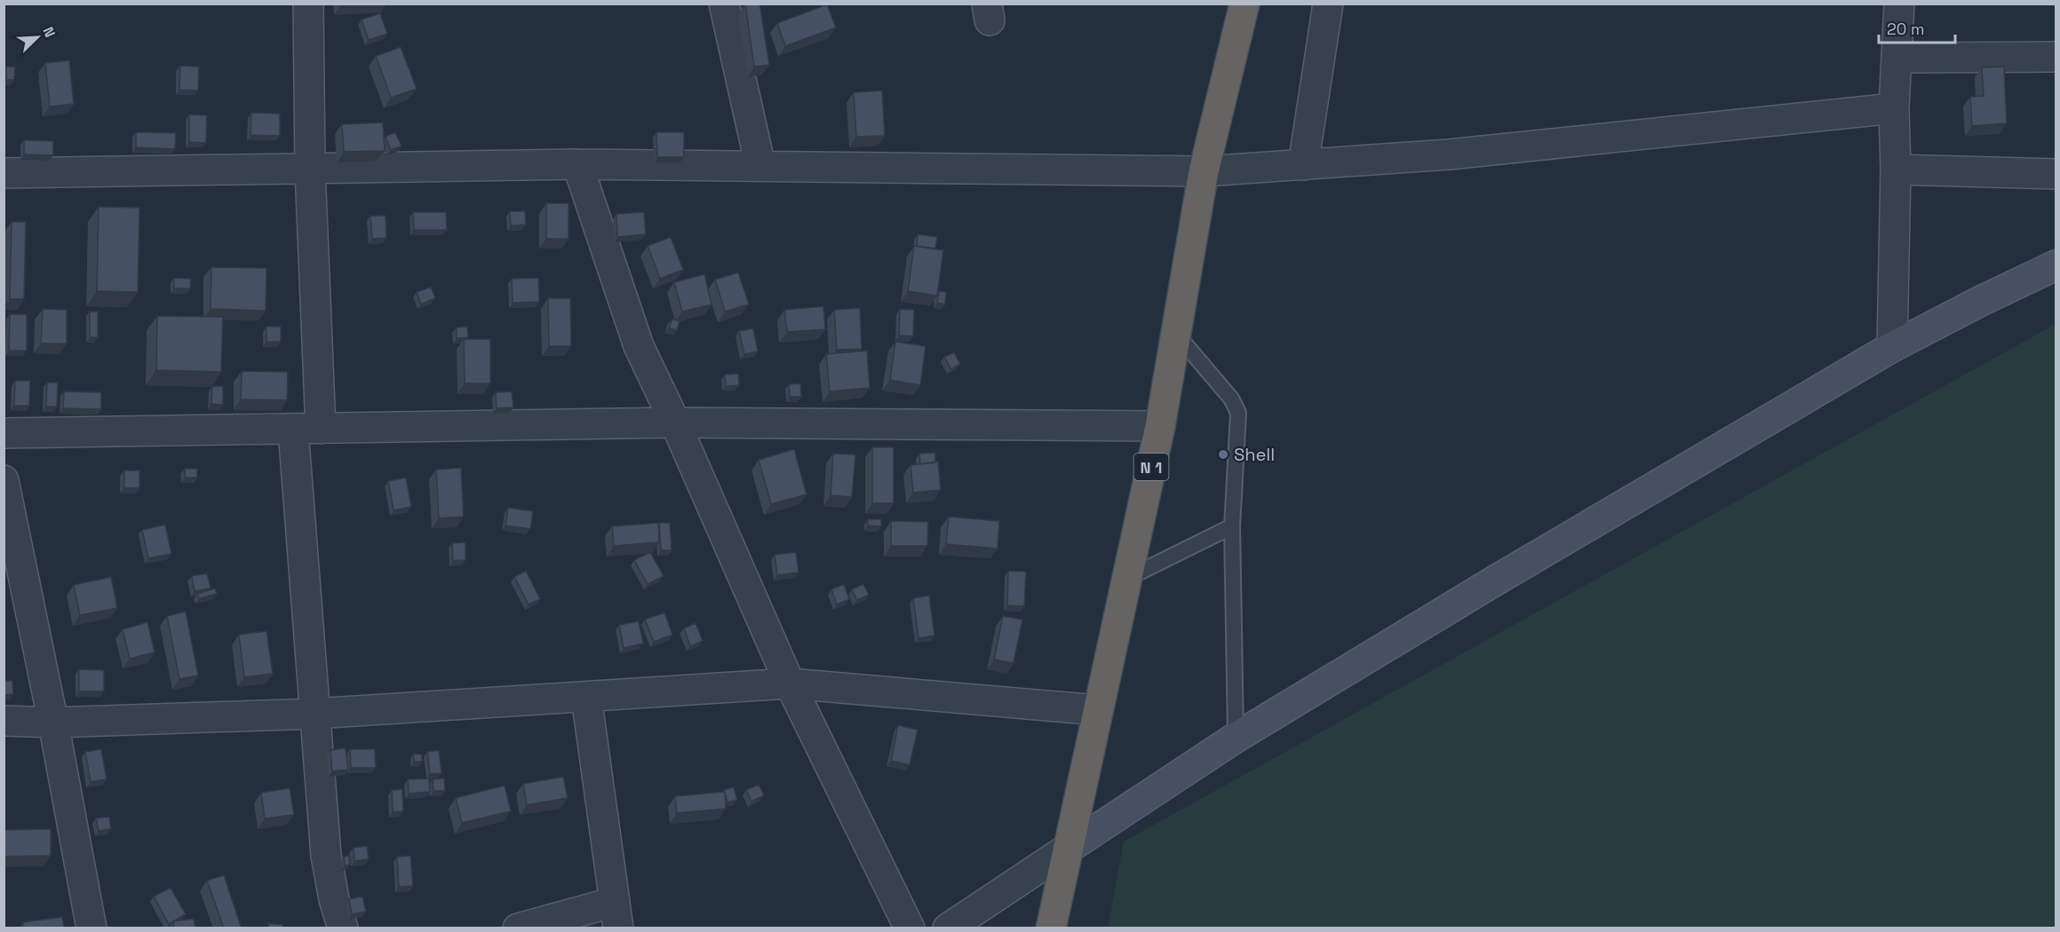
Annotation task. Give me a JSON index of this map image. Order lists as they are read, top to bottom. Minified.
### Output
{"streets":{"highway":["N 1"]},"places":["Shell"],"scale_bar":"20 m","north":"top right"}
